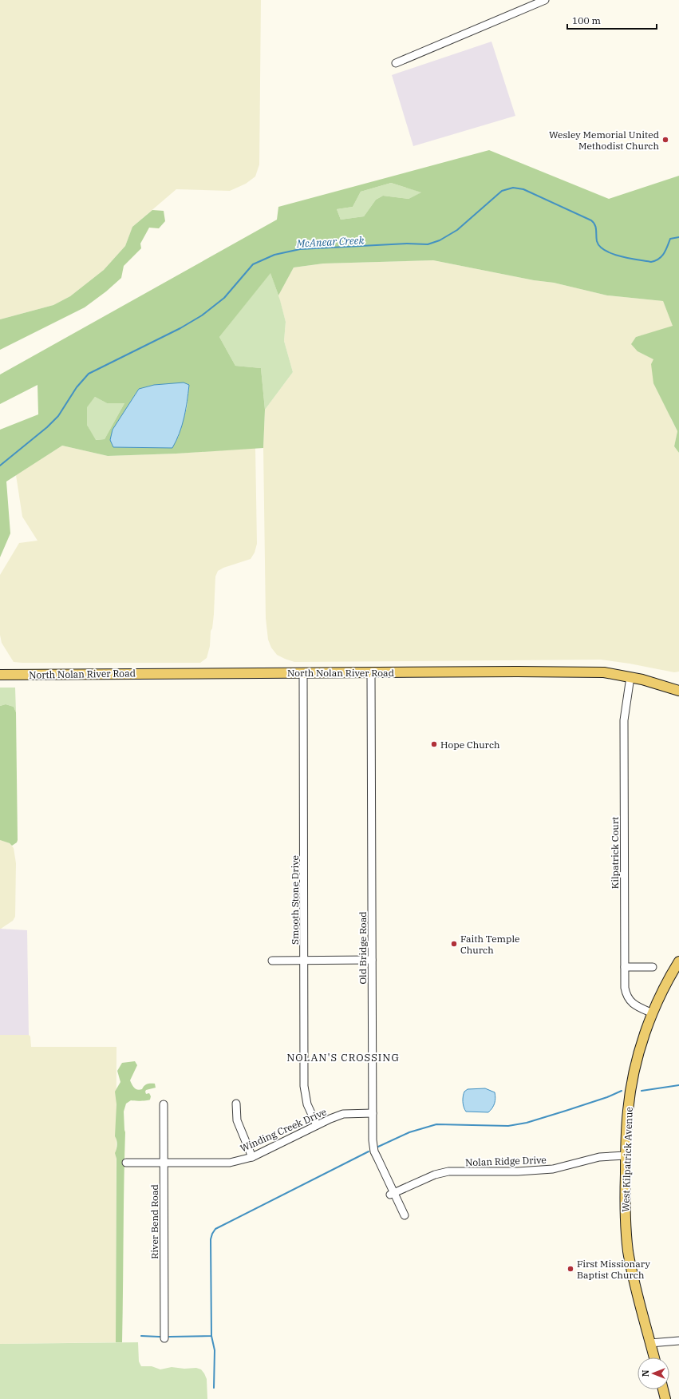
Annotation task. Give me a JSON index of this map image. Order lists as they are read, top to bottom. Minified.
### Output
{"streets":{"main road":["North Nolan River Road","West Kilpatrick Avenue"],"street":["Kilpatrick Court","Smooth Stone Drive","Old Bridge Road","Winding Creek Drive","Nolan Ridge Drive","River Bend Road"]},"crossings":[["North Nolan River Road","Kilpatrick Court"],["North Nolan River Road","Smooth Stone Drive"],["North Nolan River Road","Old Bridge Road"],["Kilpatrick Court","West Kilpatrick Avenue"],["Smooth Stone Drive","Winding Creek Drive"],["Old Bridge Road","Winding Creek Drive"],["Old Bridge Road","Nolan Ridge Drive"],["Winding Creek Drive","River Bend Road"],["West Kilpatrick Avenue","Nolan Ridge Drive"]],"districts":["NOLAN'S CROSSING"],"water":["McAnear Creek"],"places":["Wesley Memorial United Methodist Church","Hope Church","Faith Temple Church","First Missionary Baptist Church"],"scale_bar":"100 m","north":"left"}
